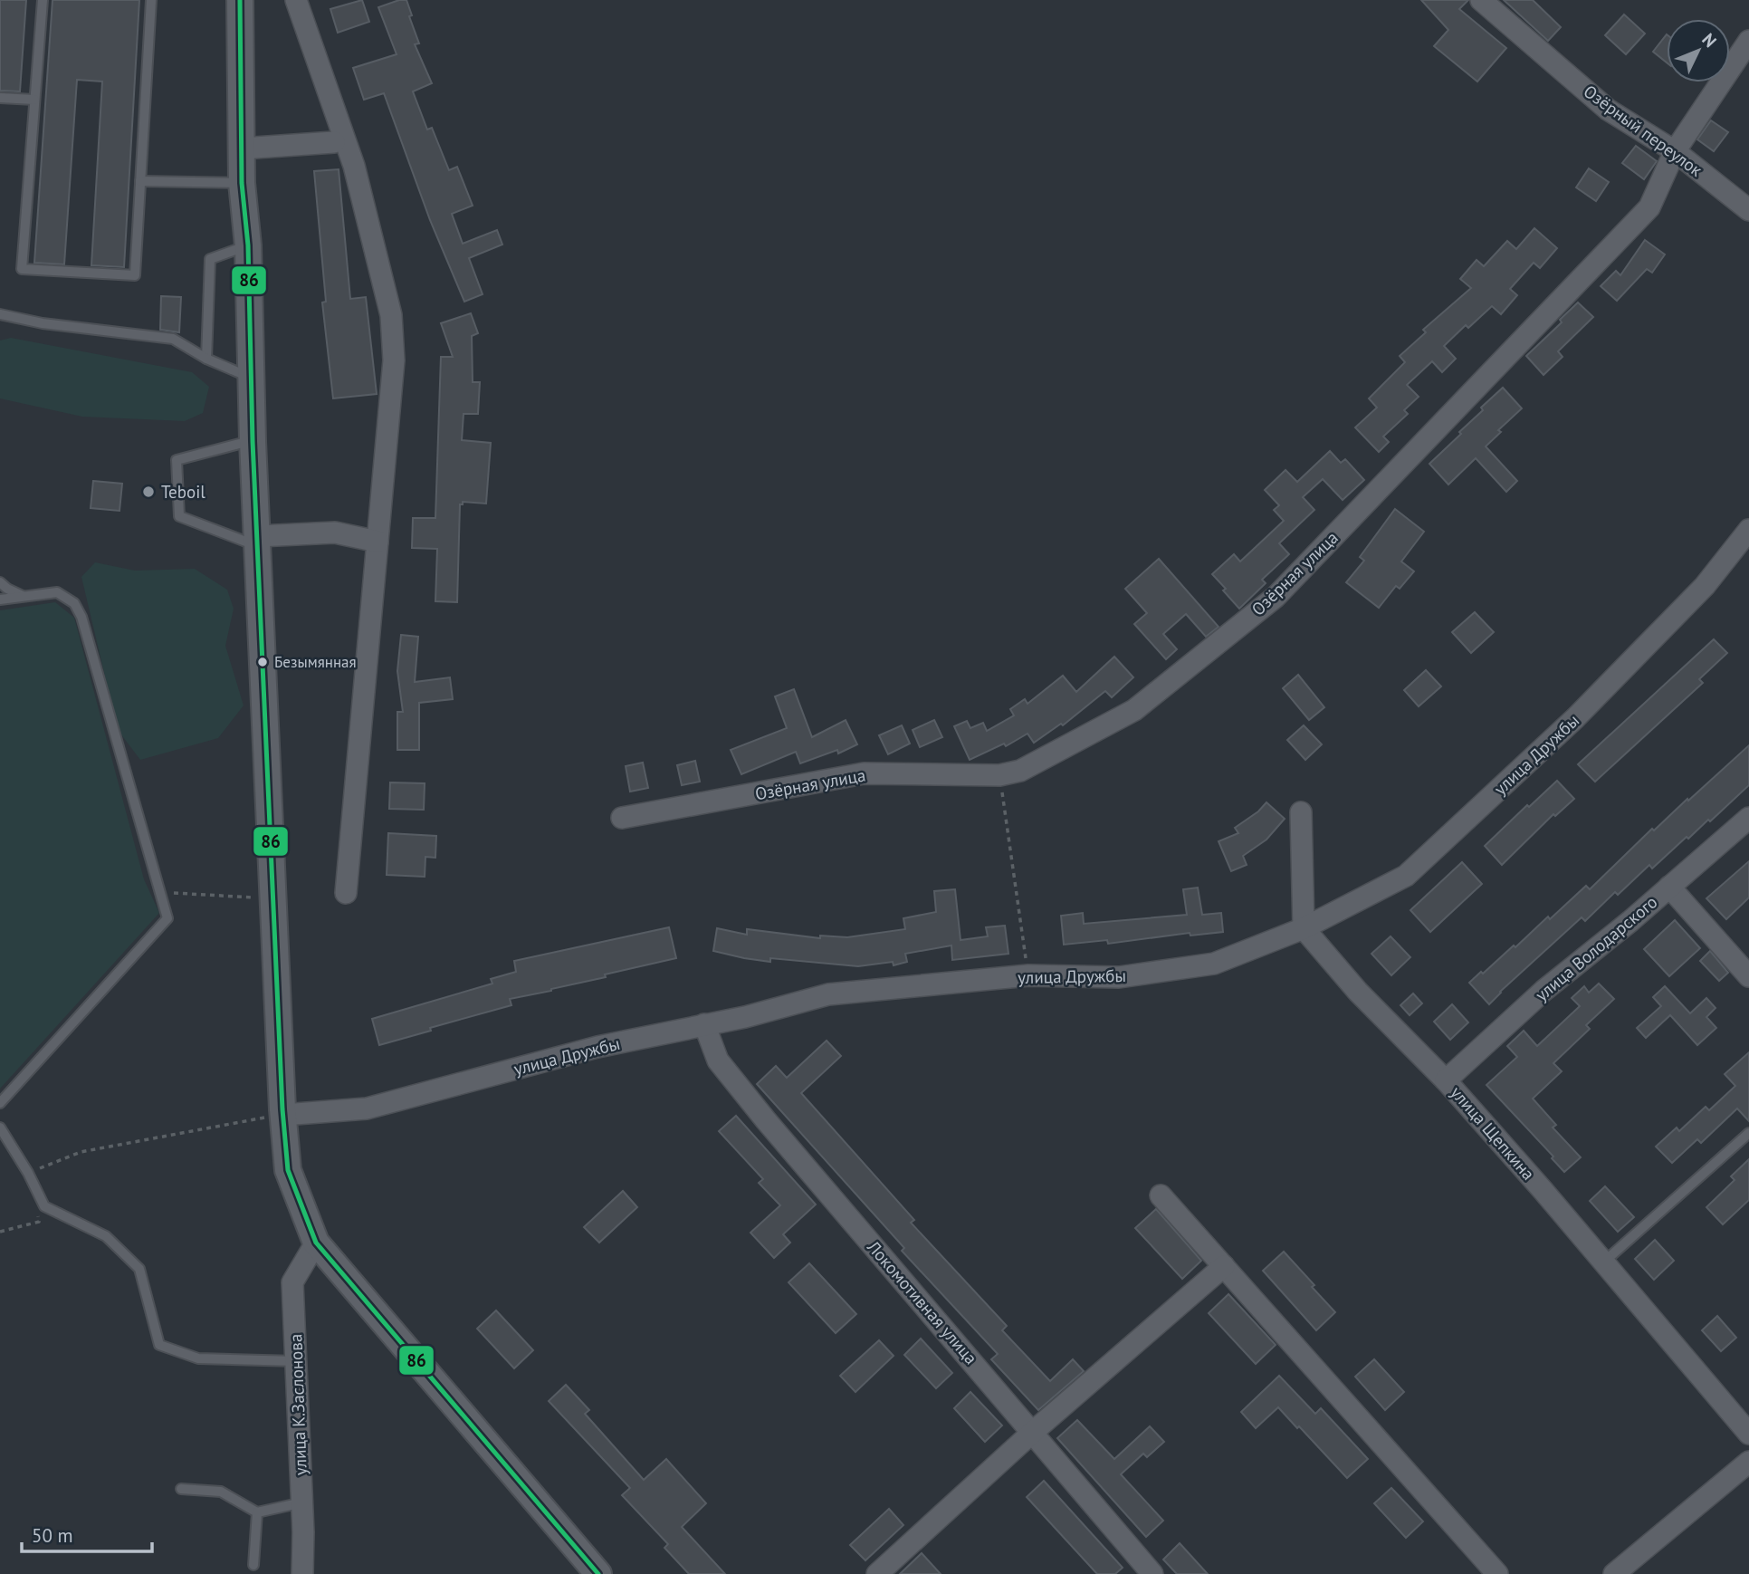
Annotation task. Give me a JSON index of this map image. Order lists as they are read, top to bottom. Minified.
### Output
{"streets":{"street":["Озёрный переулок","Озёрная улица","улица Дружбы","улица Володарского","улица Щепкина","Локомотивная улица","улица К.Заслонова"]},"crossings":[["Озёрный переулок","Озёрная улица"],["улица Дружбы","улица Щепкина"],["улица Дружбы","Локомотивная улица"],["улица Володарского","улица Щепкина"]],"places":["Teboil","Безымянная"],"lines":["transit line 86"],"scale_bar":"50 m","north":"top right"}
